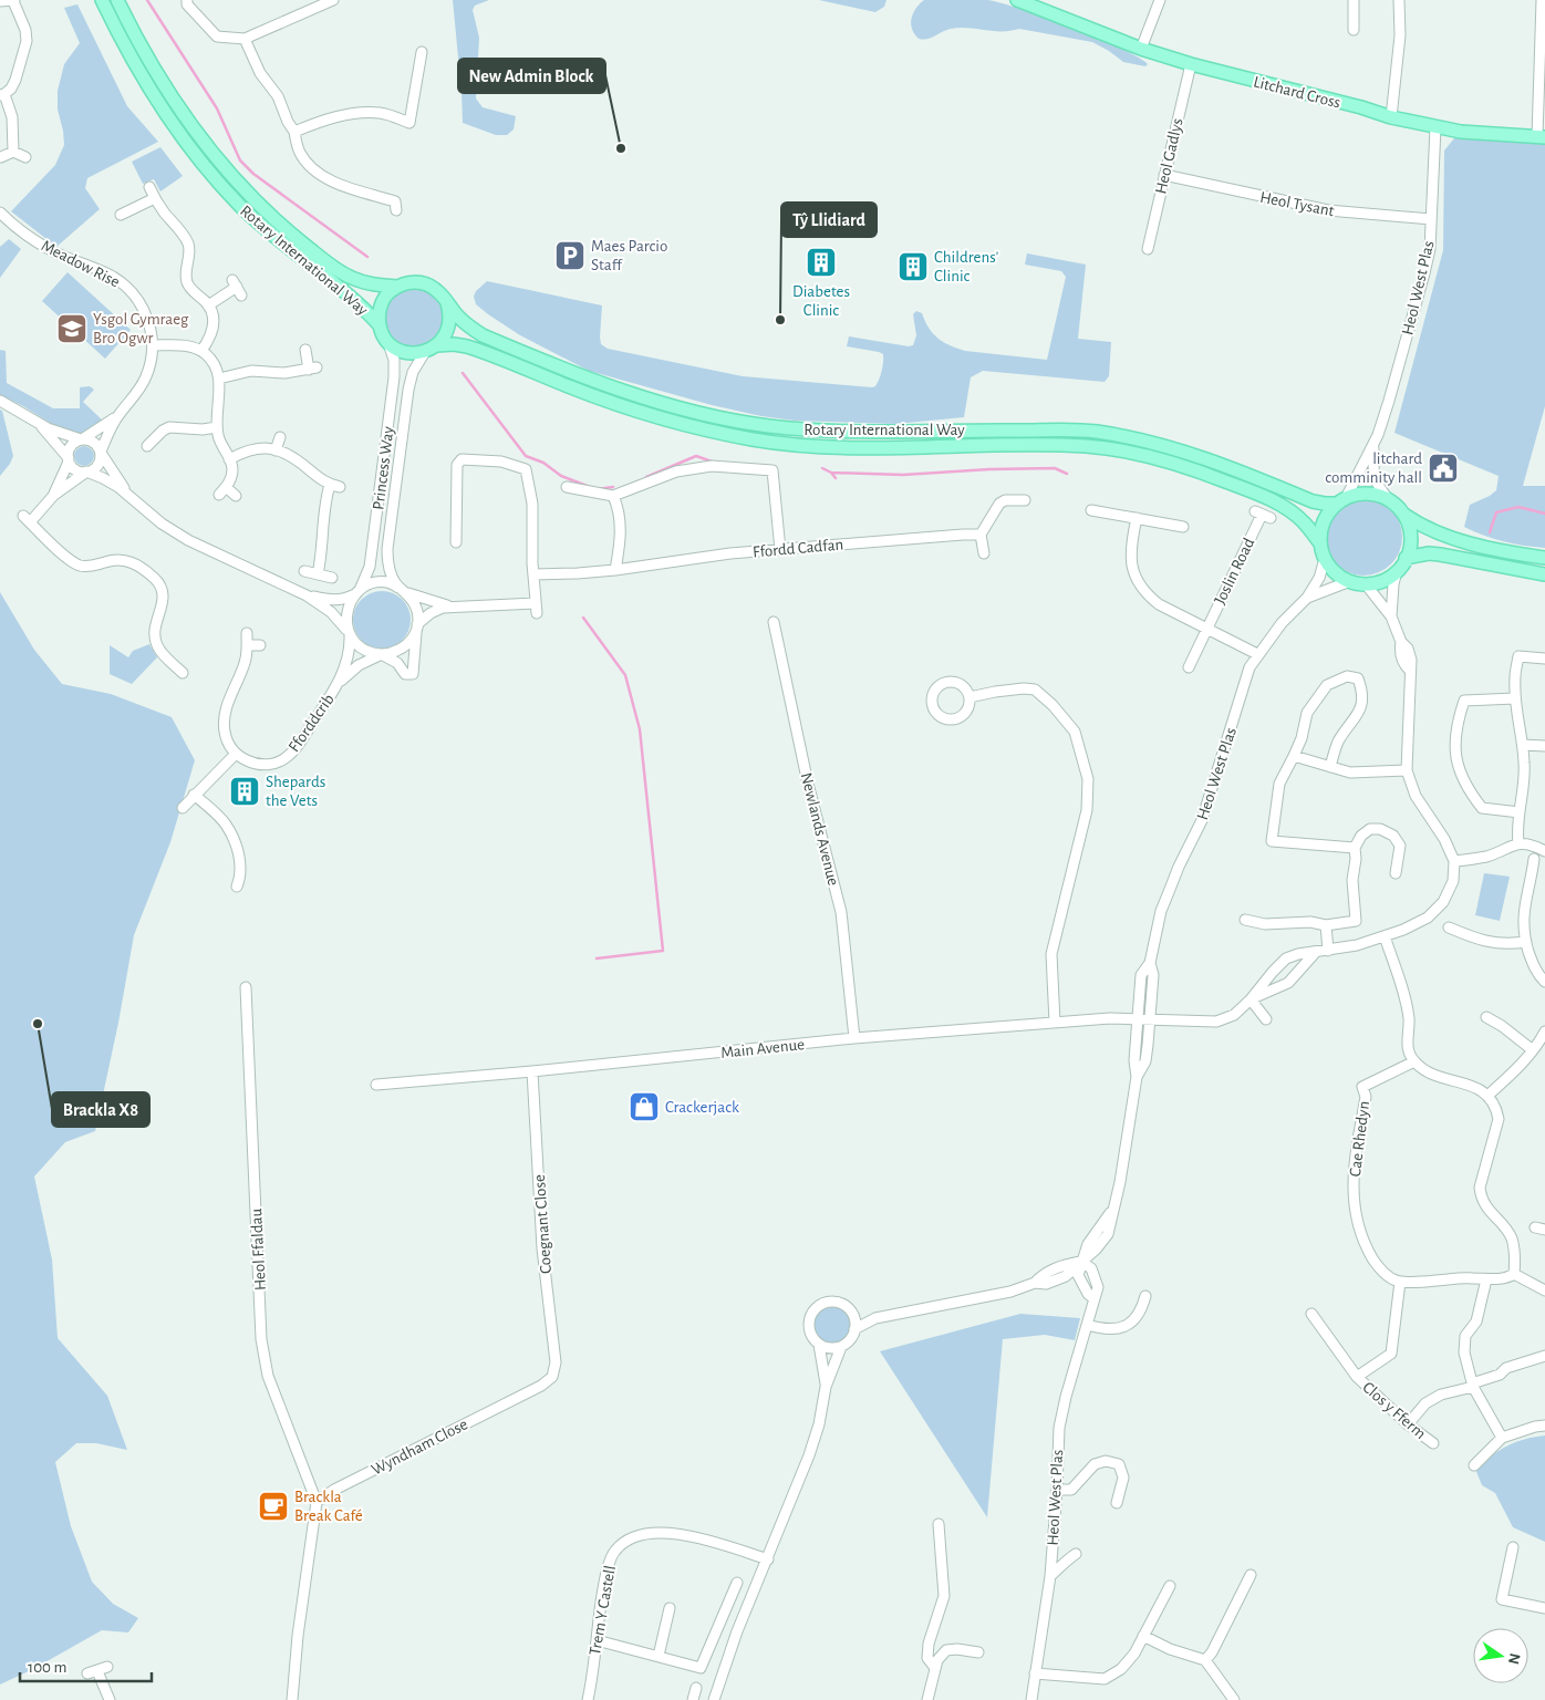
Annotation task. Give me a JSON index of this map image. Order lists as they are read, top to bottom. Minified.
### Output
{"streets":{"main road":["Litchard Cross","Rotary International Way"],"street":["Heol Gadlys","Heol Tysant","Meadow Rise","Heol West Plas","Princess Way","Ffordd Cadfan","Joslin Road","Fforddcrib","Newlands Avenue","Main Avenue","Cae Rhedyn","Coegnant Close","Heol Ffaldau","Clos y Fferm","Wyndham Close","Trem Y Castell"]},"crossings":[["Litchard Cross","Heol Gadlys"],["Litchard Cross","Heol West Plas"],["Heol Gadlys","Heol Tysant"],["Heol Tysant","Heol West Plas"],["Rotary International Way","Heol West Plas"],["Rotary International Way","Princess Way"],["Heol West Plas","Main Avenue"],["Princess Way","Fforddcrib"],["Newlands Avenue","Main Avenue"],["Main Avenue","Coegnant Close"],["Cae Rhedyn","Clos y Fferm"],["Coegnant Close","Wyndham Close"],["Heol Ffaldau","Wyndham Close"]],"places":{"other":["New Admin Block","Tŷ Llidiard","Brackla X8"],"parking":["Maes Parcio Staff"],"building":["Diabetes Clinic","Childrens' Clinic","Shepards the Vets"],"school or university":["Ysgol Gymraeg Bro Ogwr"],"public building":["litchard comminity hall"],"shop":["Crackerjack"],"cafe":["Brackla Break Café"]},"scale_bar":"100 m","north":"right"}
